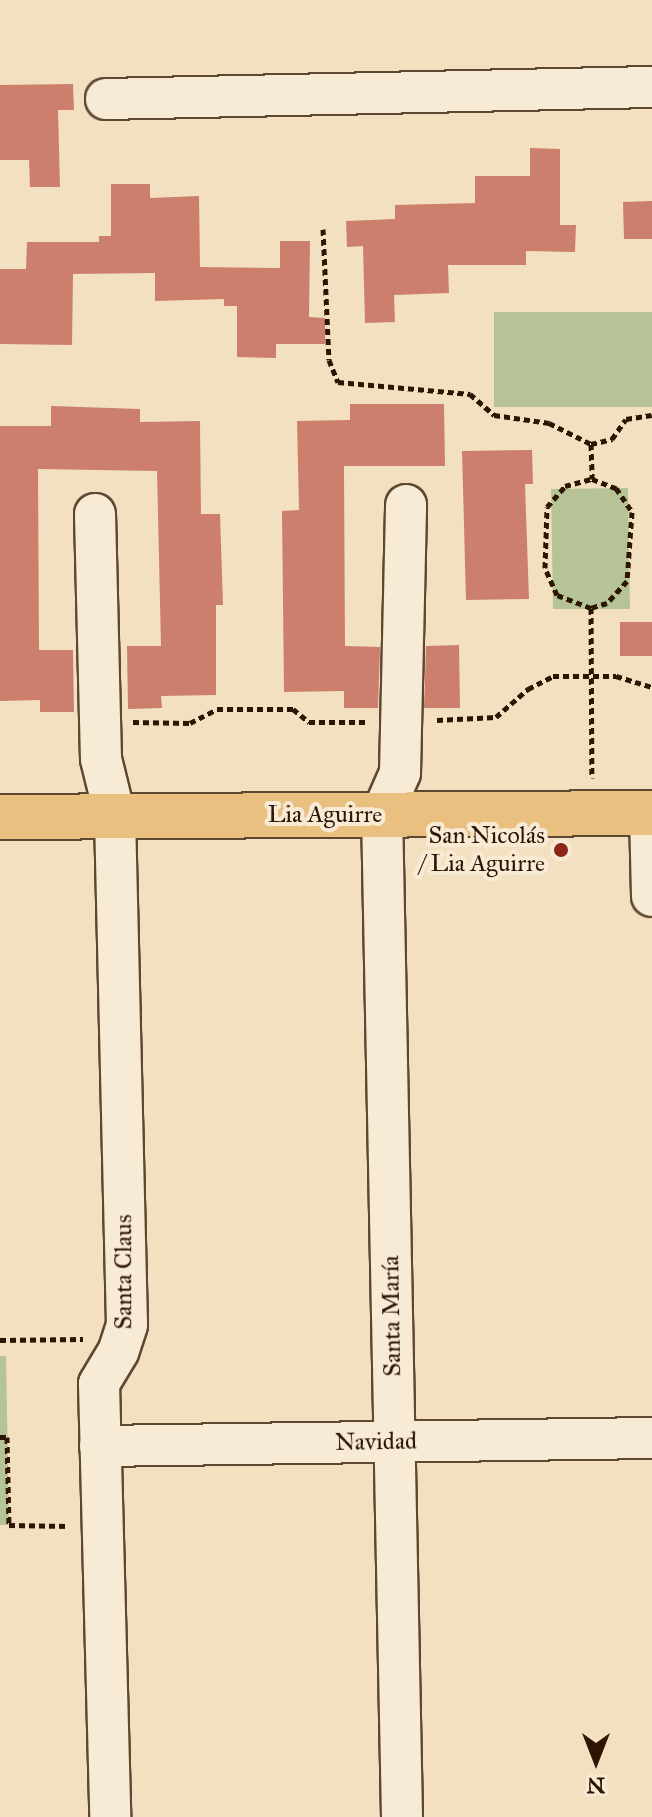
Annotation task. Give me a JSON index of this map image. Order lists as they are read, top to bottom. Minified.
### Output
{"streets":{"main road":["Lia Aguirre"],"street":["Santa Claus","Santa María","Navidad"]},"crossings":[["Lia Aguirre","Santa Claus"],["Lia Aguirre","Santa María"],["Santa Claus","Navidad"],["Santa María","Navidad"]],"places":["San Nicolás / Lia Aguirre"],"north":"bottom"}
